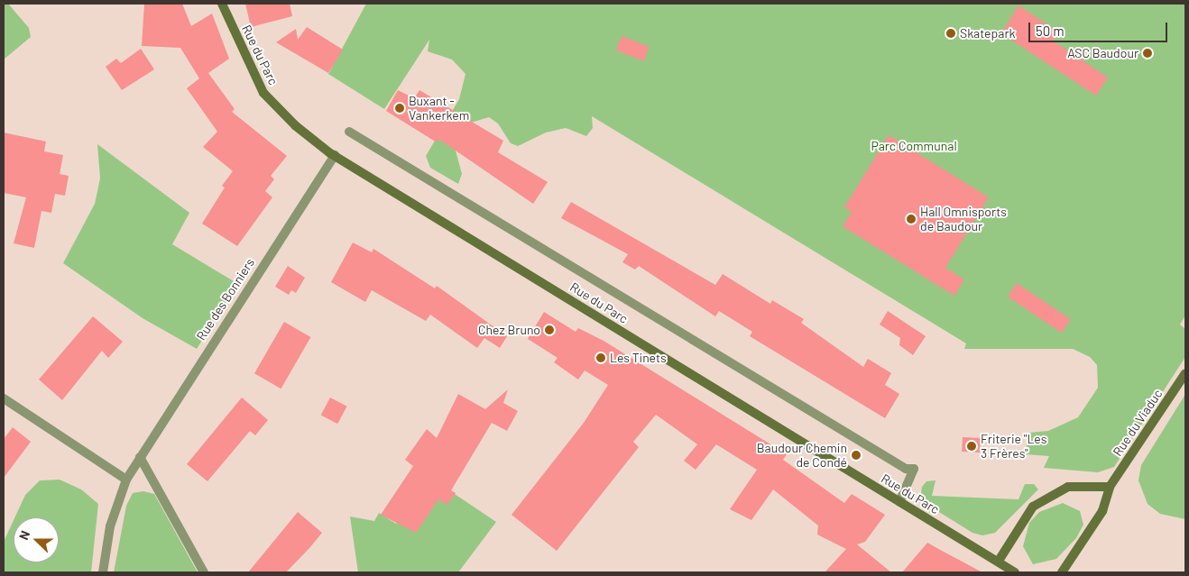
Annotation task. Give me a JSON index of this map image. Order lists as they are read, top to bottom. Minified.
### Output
{"streets":{"street":["Rue du Parc","Rue des Bonniers","Rue du Viaduc"]},"crossings":[["Rue du Parc","Rue des Bonniers"]],"parks":["Parc Communal"],"places":["Skatepark","ASC Baudour","Buxant - Vankerkem","Hall Omnisports de Baudour","Chez Bruno","Les Tinets","Friterie \"Les 3 Frères\"","Baudour Chemin de Condé"],"scale_bar":"50 m","north":"left"}
